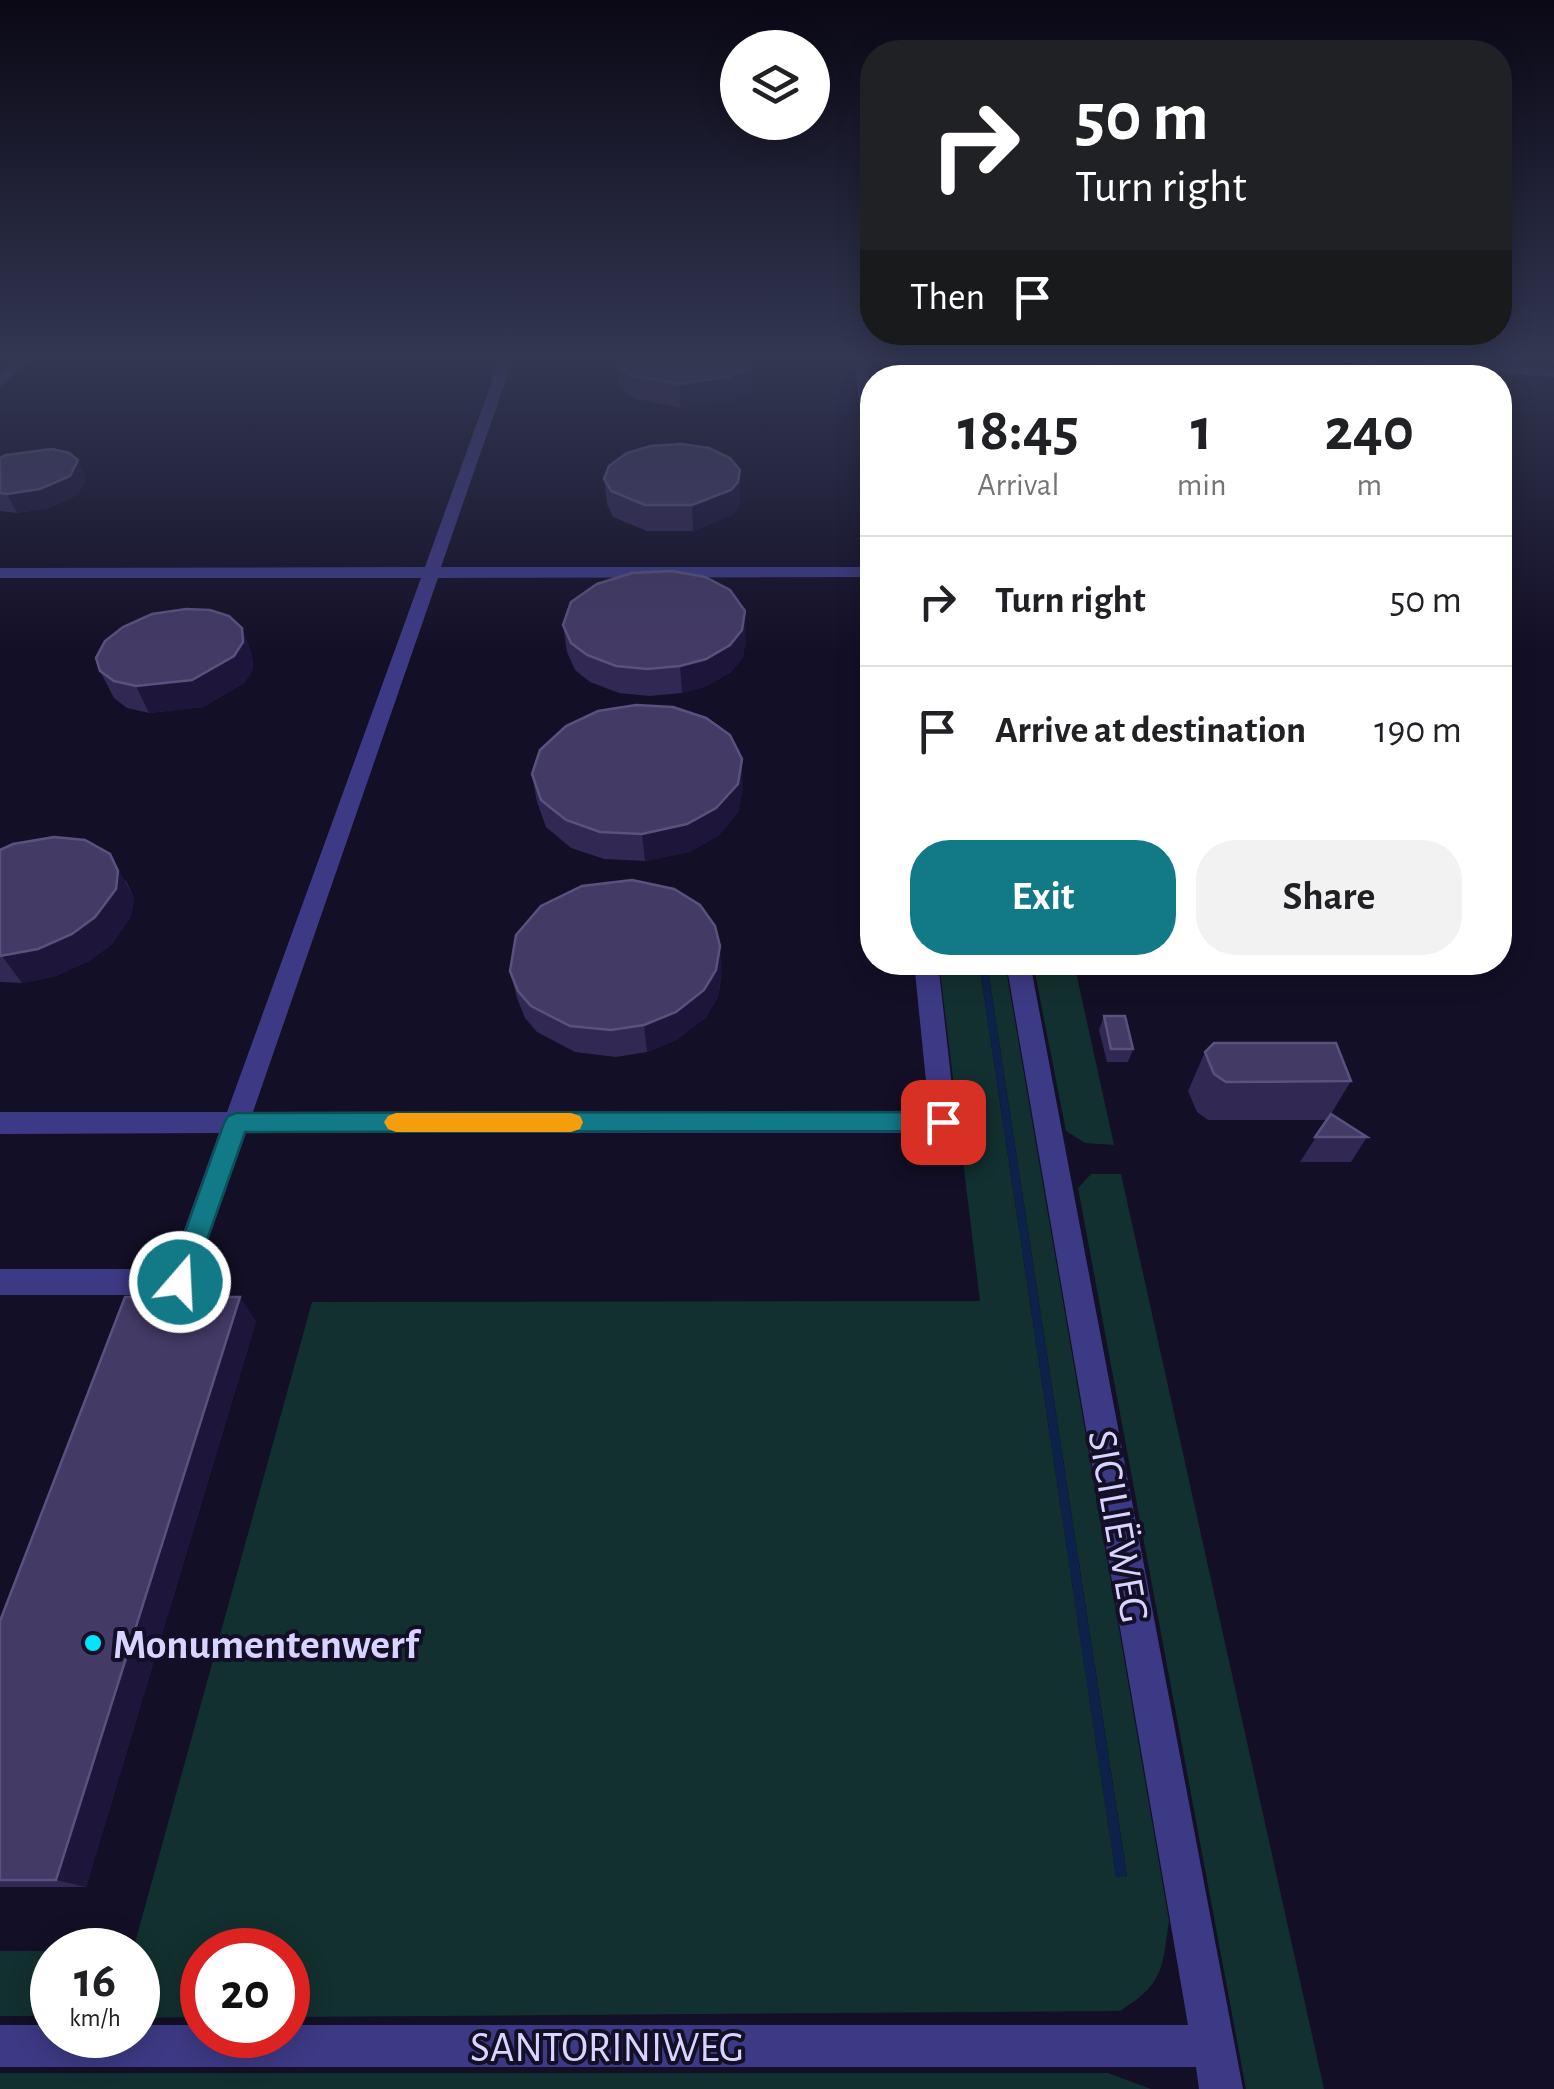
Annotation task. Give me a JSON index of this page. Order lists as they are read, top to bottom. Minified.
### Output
{"streets":{"street":["SICILIËWEG","SANTORINIWEG"]},"crossings":[["SICILIËWEG","SANTORINIWEG"]],"places":["Monumentenwerf"],"page":{"turn":["50 m","Turn right"],"then":"Then","eta":["18:45","Arrival","1","min","240","m"],"list":[{"name":"Turn right","value":"50 m"},{"name":"Arrive at destination","value":"190 m"}],"buttons":["Exit","Share"],"speed":"16 km/h","limit":"20"}}
